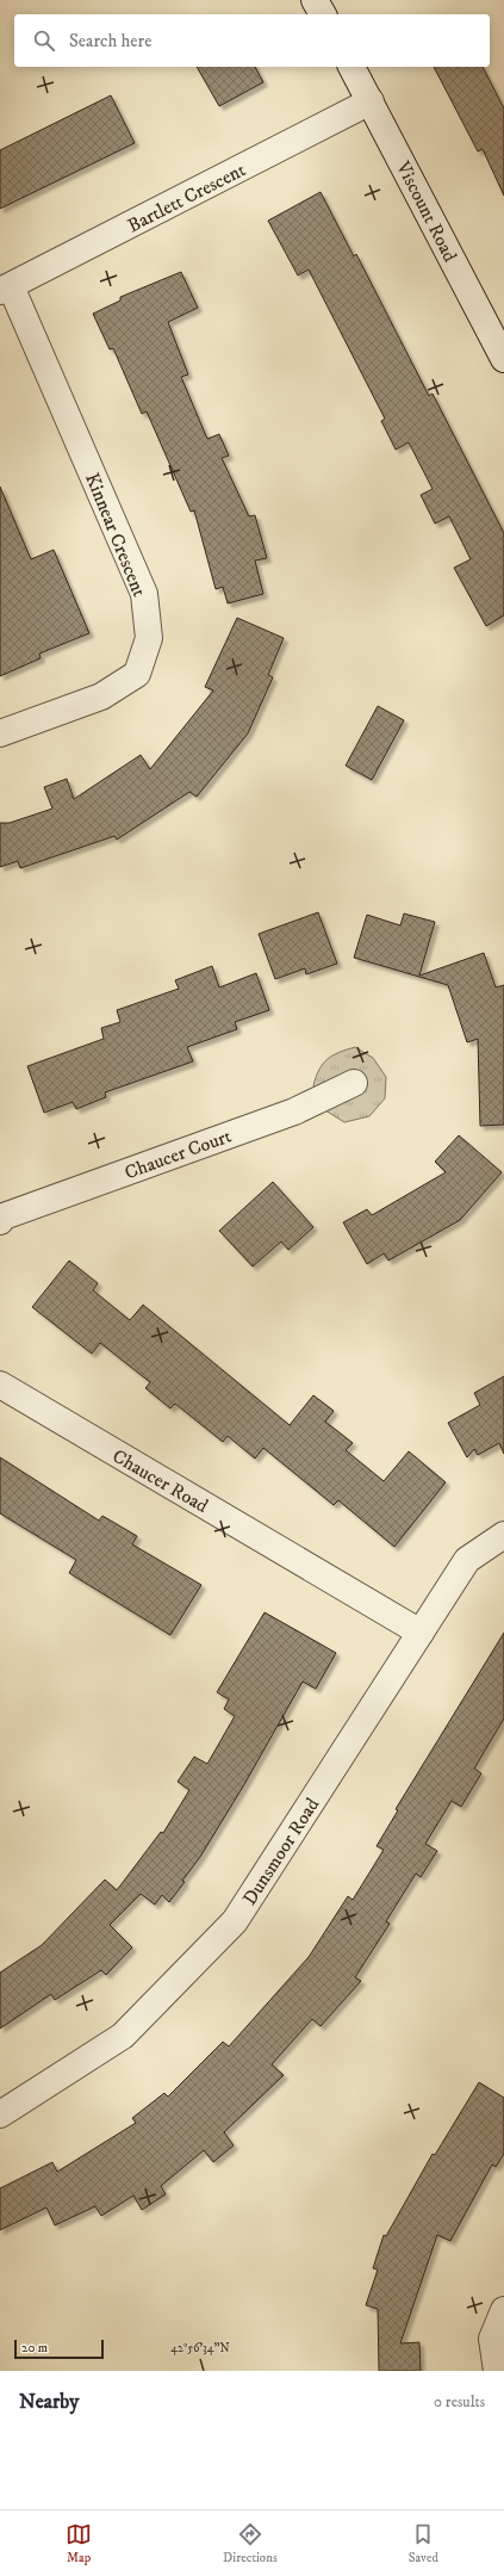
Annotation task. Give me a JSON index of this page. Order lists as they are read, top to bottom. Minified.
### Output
{"streets":{"street":["Bartlett Crescent","Viscount Road","Kinnear Crescent","Chaucer Court","Chaucer Road","Dunsmoor Road"]},"crossings":[["Bartlett Crescent","Viscount Road"],["Bartlett Crescent","Kinnear Crescent"],["Chaucer Road","Dunsmoor Road"]],"scale_bar":"20 m","page":{"search":"Search here","scale":"20 m","heading":["Nearby","0 results"],"nav":["Map","Directions","Saved"]},"coordinates":["42°56'34\"N"]}
